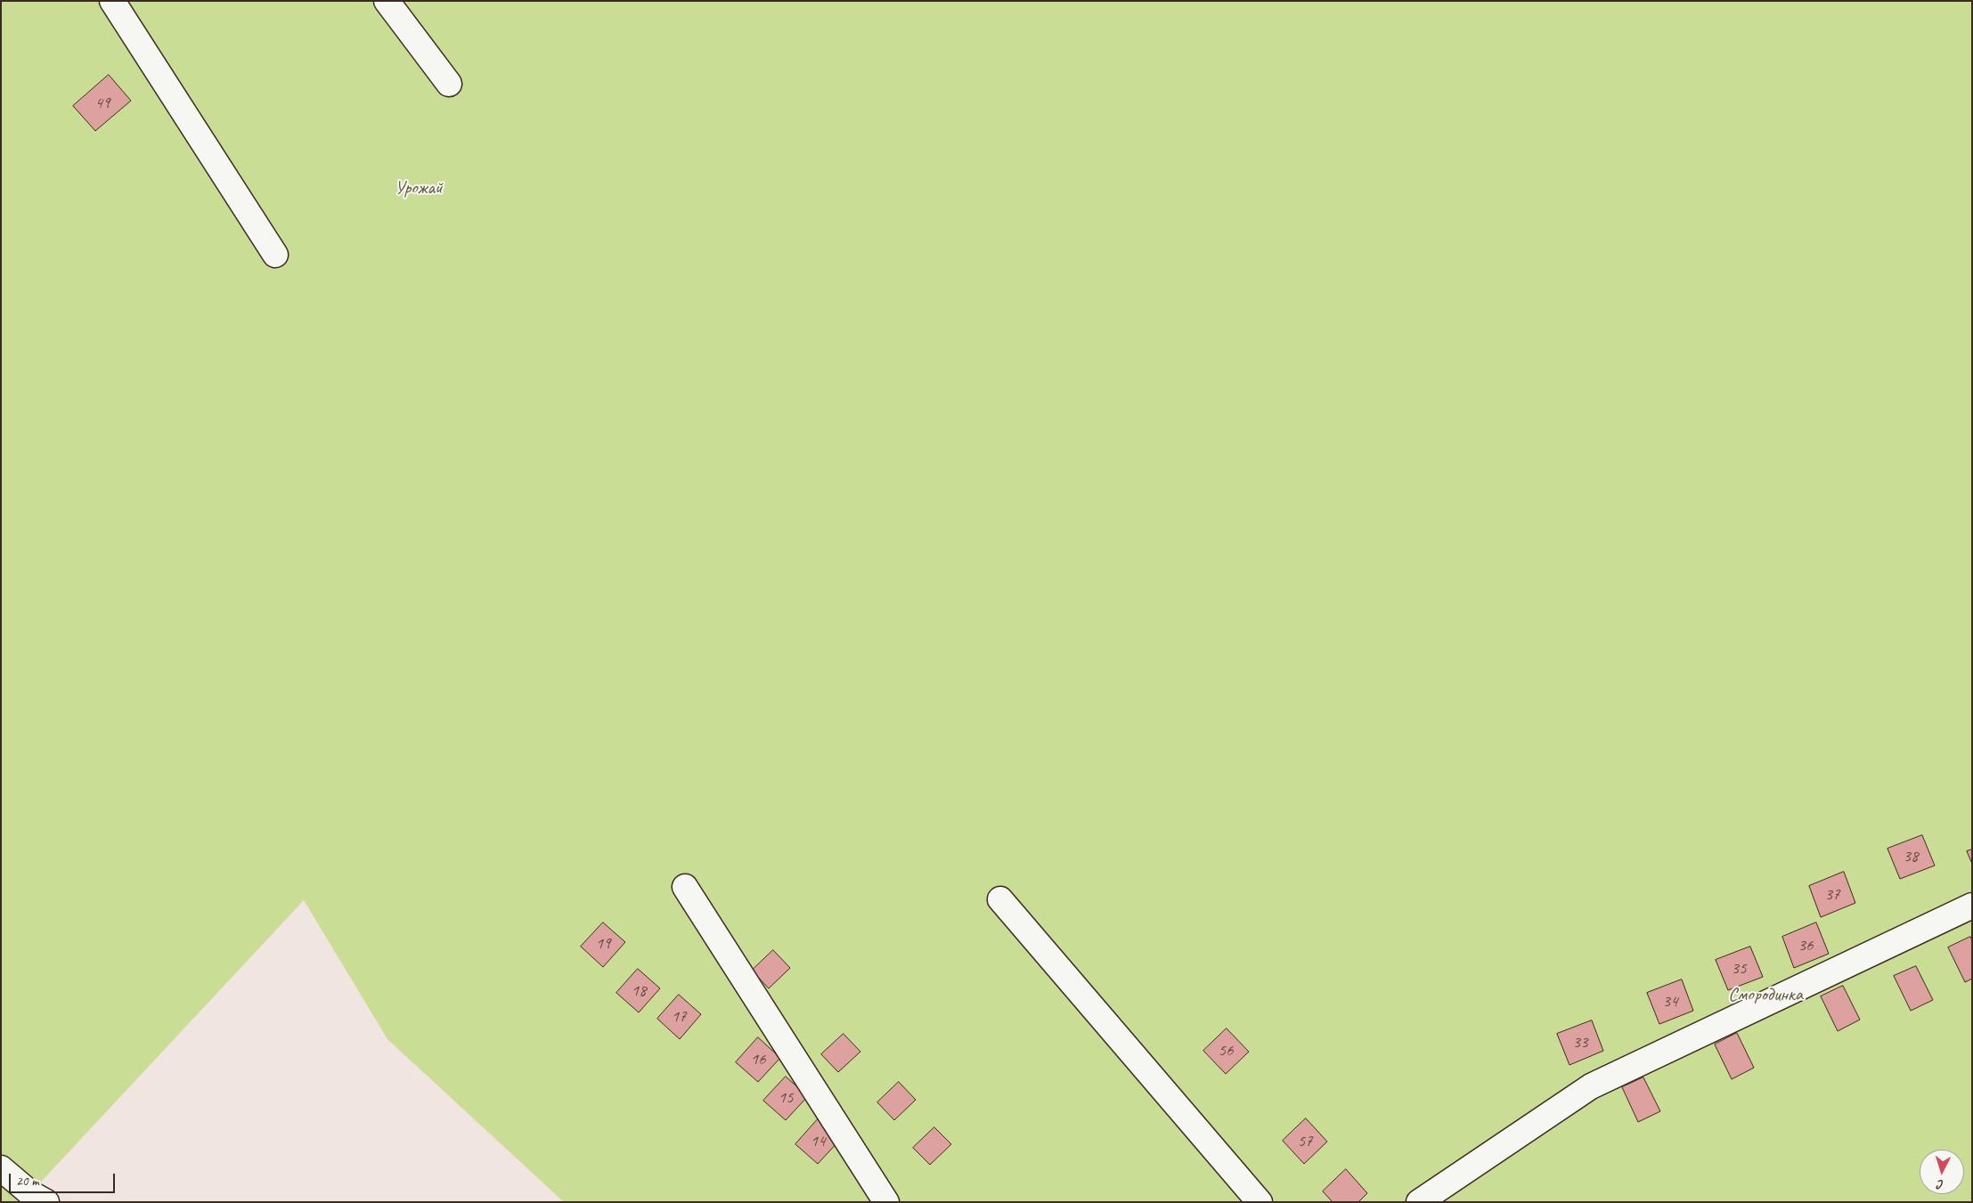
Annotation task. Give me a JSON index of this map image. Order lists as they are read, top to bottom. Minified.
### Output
{"parks":["Урожай","Смородинка"],"house_numbers":["49","38","37","19","36","35","18","34","17","33","56","16","15","14","57"],"scale_bar":"20 m","north":"bottom"}
